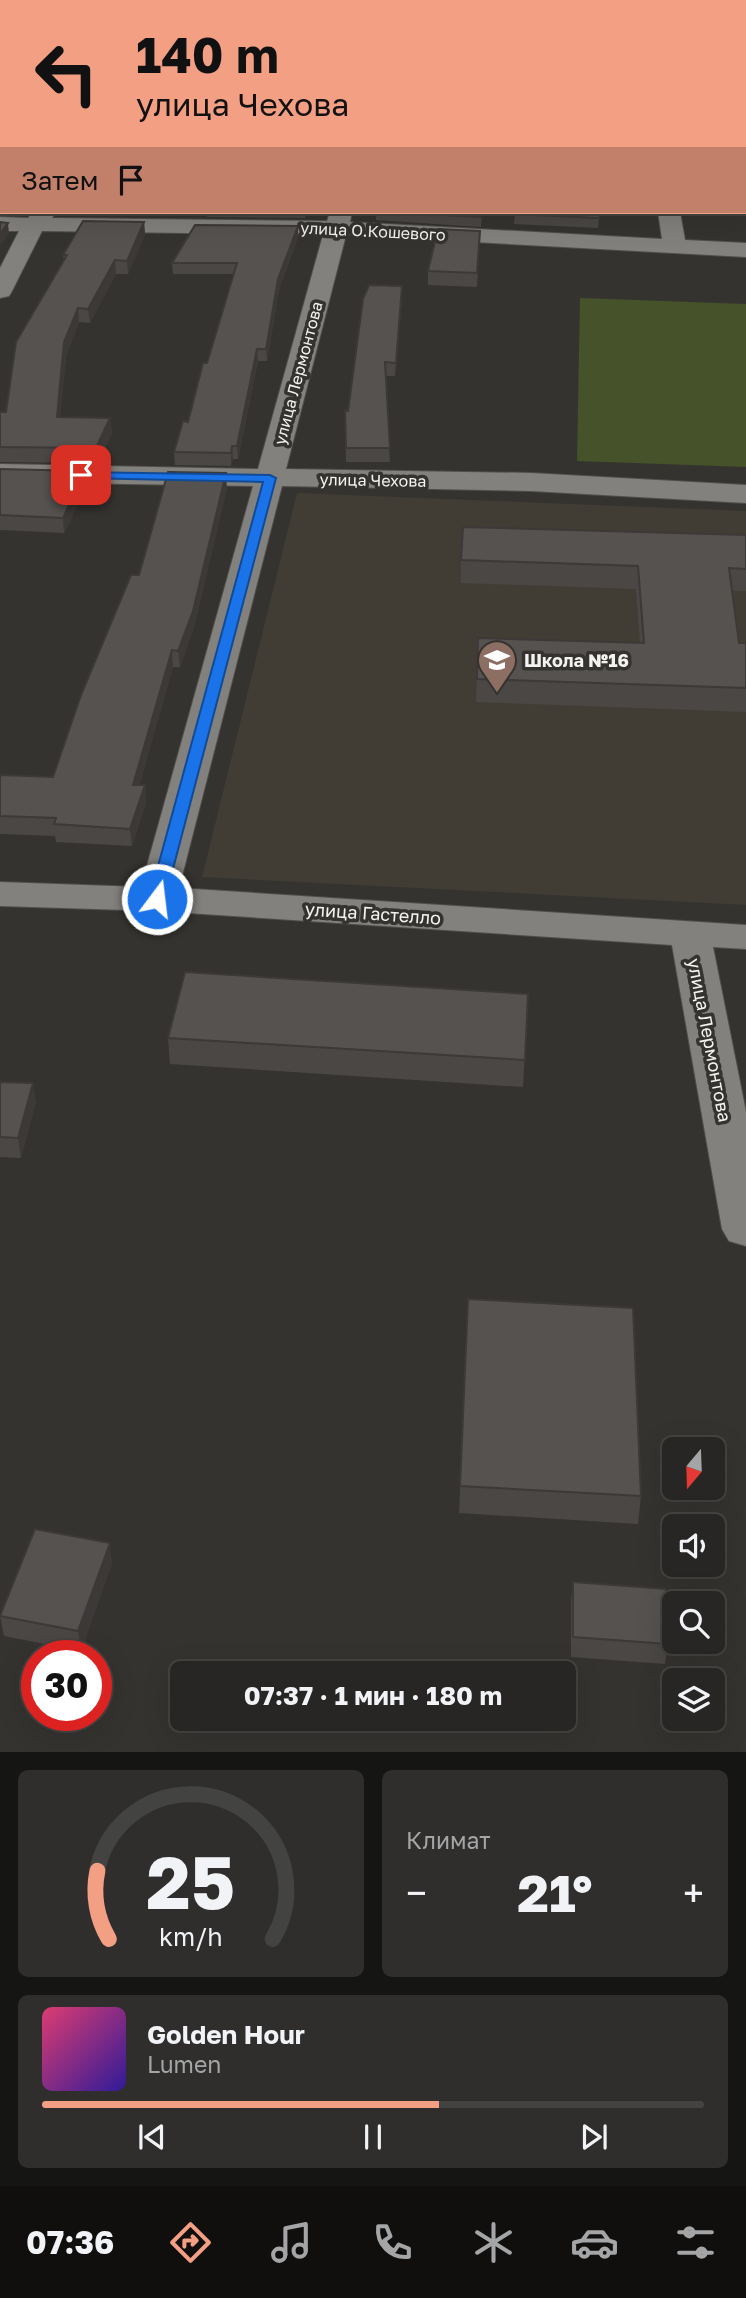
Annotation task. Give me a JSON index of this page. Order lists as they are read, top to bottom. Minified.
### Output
{"streets":{"street":["улица О.Кошевого","улица Лермонтова","улица Чехова","улица Гастелло"]},"crossings":[["улица О.Кошевого","улица Лермонтова"],["улица Лермонтова","улица Чехова"],["улица Лермонтова","улица Гастелло"]],"places":{"school or university":["Школа №16"]},"north":"bottom","page":{"turn":["140 m","улица Чехова"],"then":"Затем","limit":"30","trip":"07:37 · 1 мин · 180 m","tile":"Климат","heat":["−","21°","+"],"song":["Golden Hour","Lumen"],"tabs":"07:36","gauge":["25","km/h"]}}
